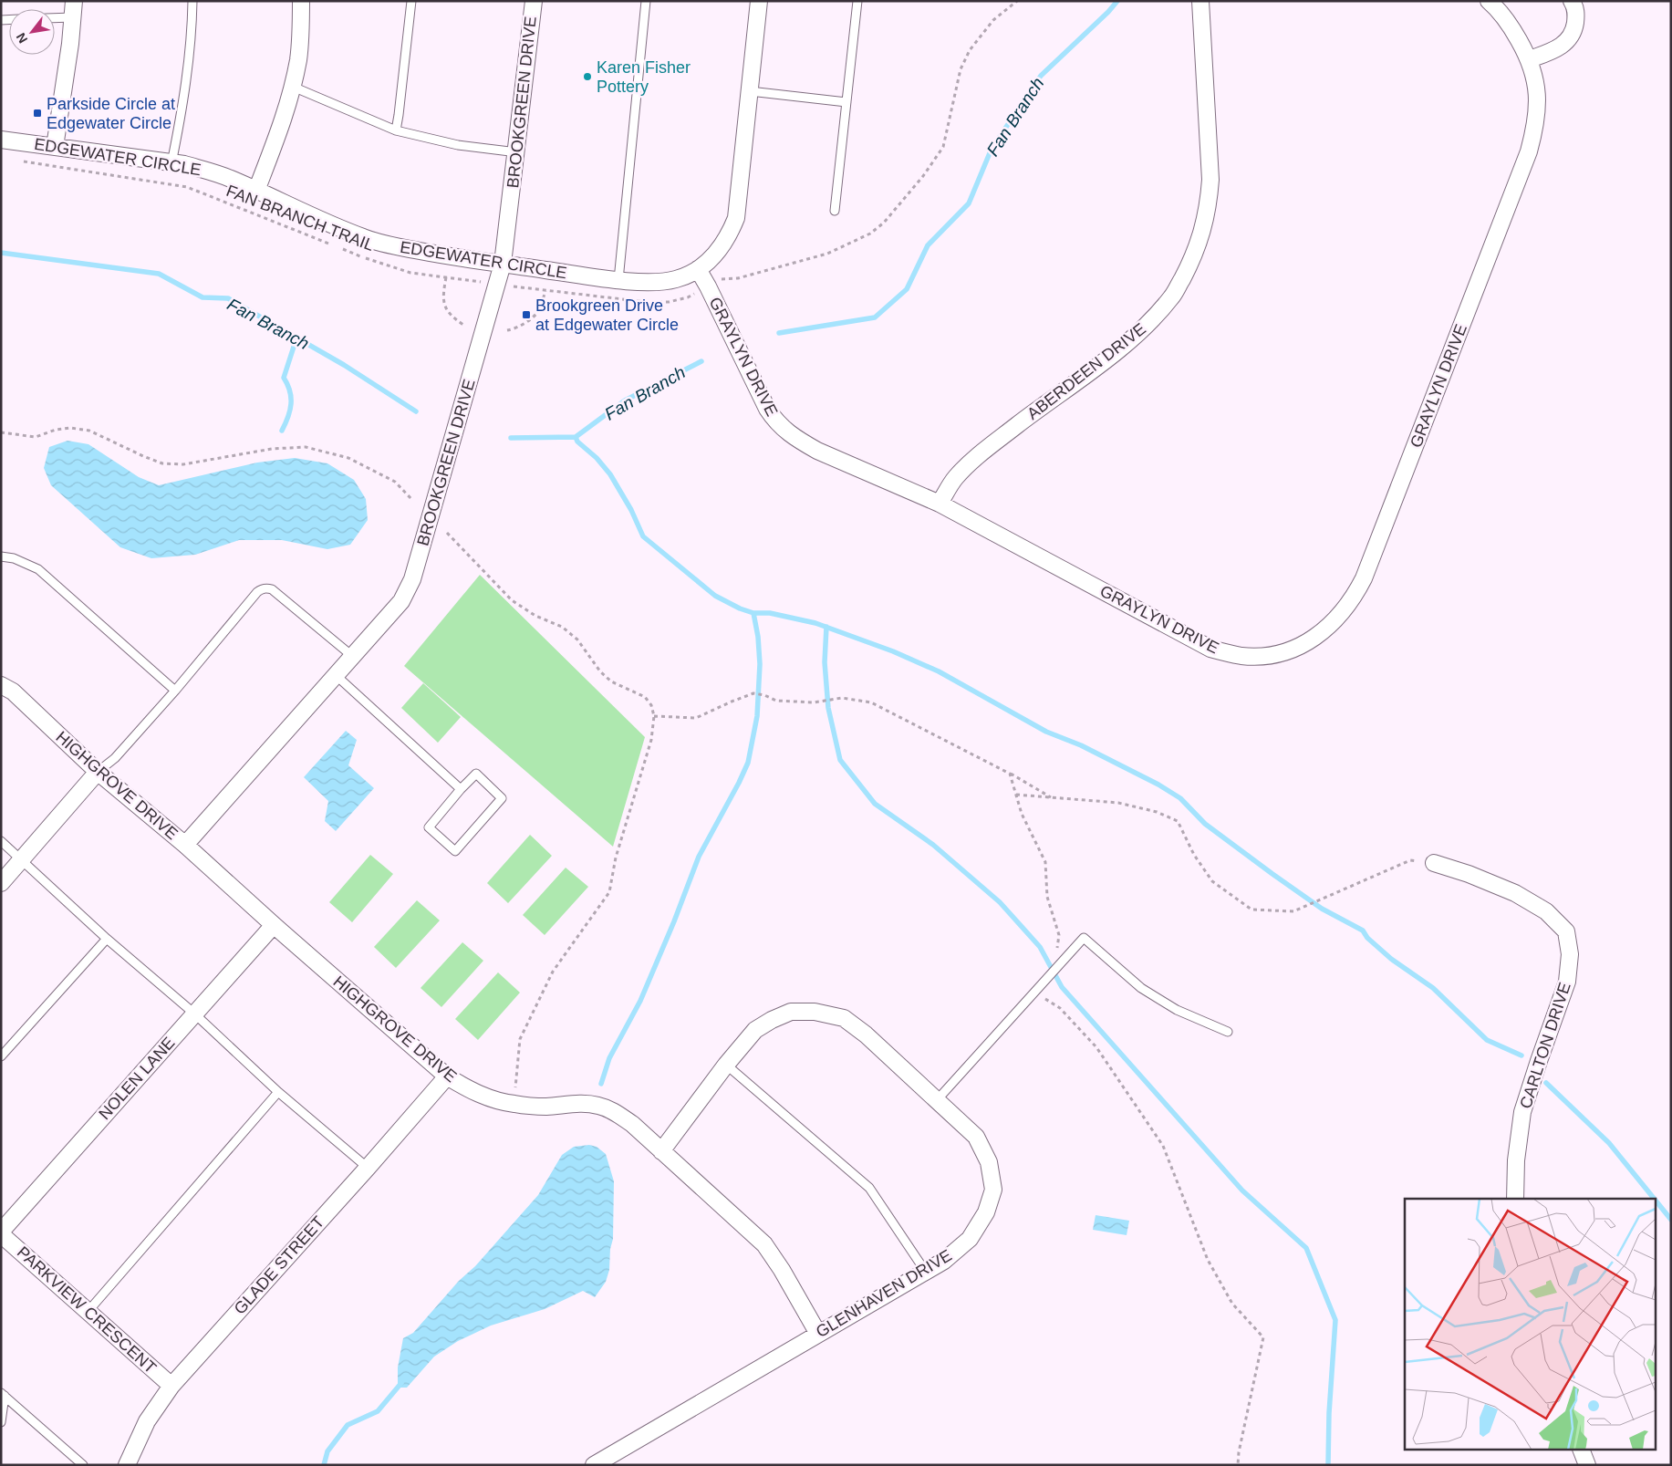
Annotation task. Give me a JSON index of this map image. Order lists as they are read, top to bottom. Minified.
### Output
{"streets":{"street":["BROOKGREEN DRIVE","EDGEWATER CIRCLE","GRAYLYN DRIVE","ABERDEEN DRIVE","HIGHGROVE DRIVE","CARLTON DRIVE","NOLEN LANE","GLADE STREET","GLENHAVEN DRIVE","PARKVIEW CRESCENT"],"path":["FAN BRANCH TRAIL"]},"crossings":[["BROOKGREEN DRIVE","EDGEWATER CIRCLE"],["BROOKGREEN DRIVE","HIGHGROVE DRIVE"],["EDGEWATER CIRCLE","GRAYLYN DRIVE"],["GRAYLYN DRIVE","ABERDEEN DRIVE"],["HIGHGROVE DRIVE","NOLEN LANE"],["HIGHGROVE DRIVE","GLADE STREET"],["HIGHGROVE DRIVE","GLENHAVEN DRIVE"],["NOLEN LANE","PARKVIEW CRESCENT"],["GLADE STREET","PARKVIEW CRESCENT"]],"water":["Fan Branch"],"places":{"other":["Karen Fisher Pottery"],"transit":["Parkside Circle at Edgewater Circle","Brookgreen Drive at Edgewater Circle"]},"north":"bottom left"}
